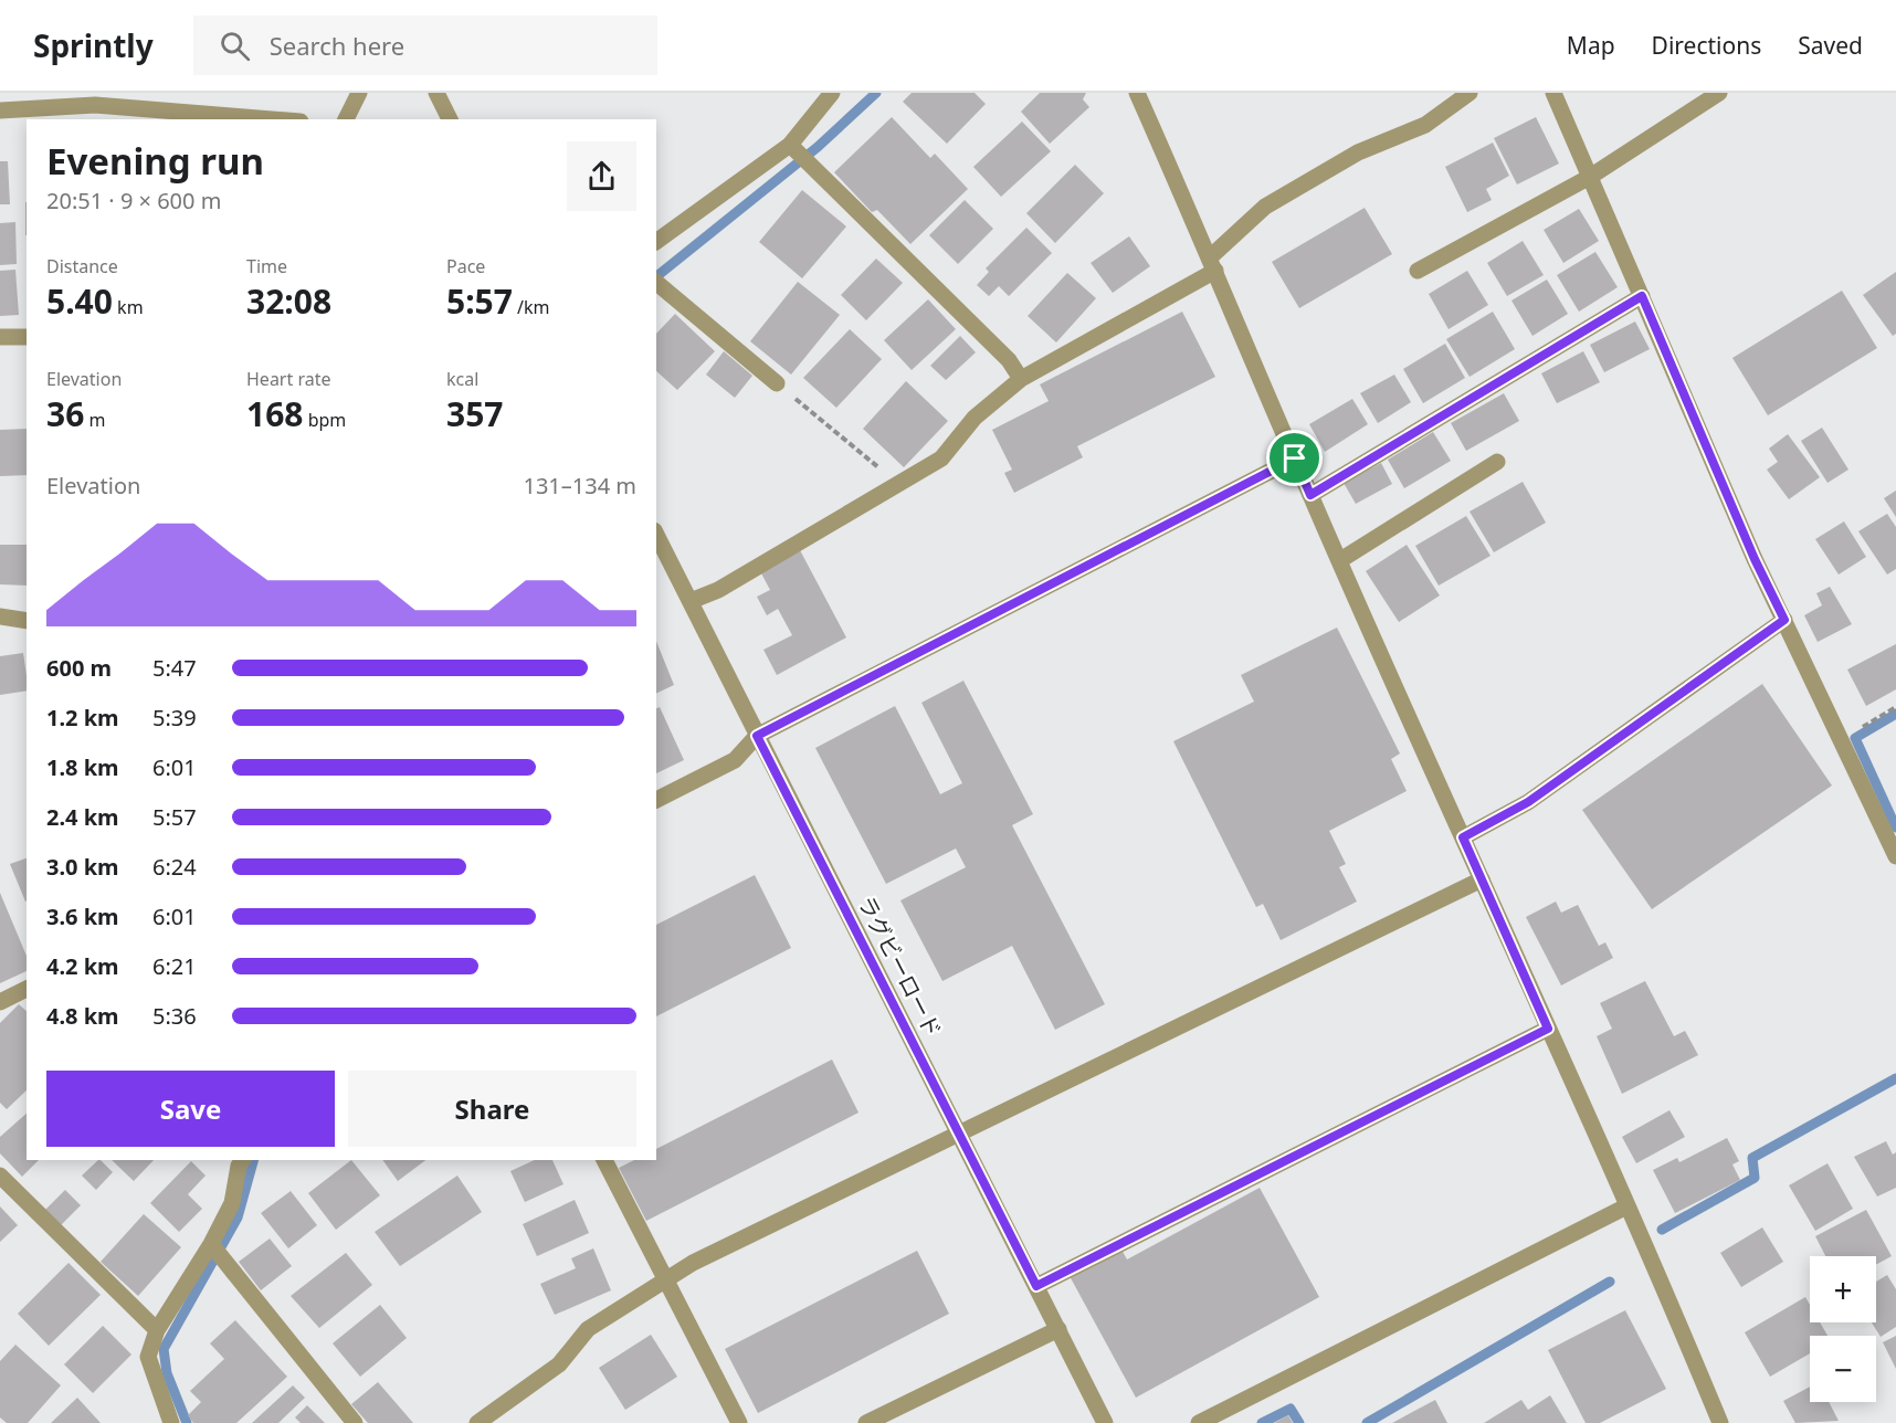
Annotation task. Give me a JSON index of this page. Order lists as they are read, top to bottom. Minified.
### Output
{"streets":{"street":["ラグビーロード"]},"page":{"header":"Sprintly","search":"Search here","nav":["Map","Directions","Saved"],"heading":["Evening run","20:51 · 9 × 600 m"],"stats":[["Distance","5.40 km"],["Time","32:08"],["Pace","5:57 /km"],["Elevation","36 m"],["Heart rate","168 bpm"],["kcal","357"]],"chart":["Elevation","131–134 m"],"list":[{"name":"600 m","note":"5:47"},{"name":"1.2 km","note":"5:39"},{"name":"1.8 km","note":"6:01"},{"name":"2.4 km","note":"5:57"},{"name":"3.0 km","note":"6:24"},{"name":"3.6 km","note":"6:01"},{"name":"4.2 km","note":"6:21"},{"name":"4.8 km","note":"5:36"}],"buttons":["Save","Share"],"map_buttons":["+","−"]}}
